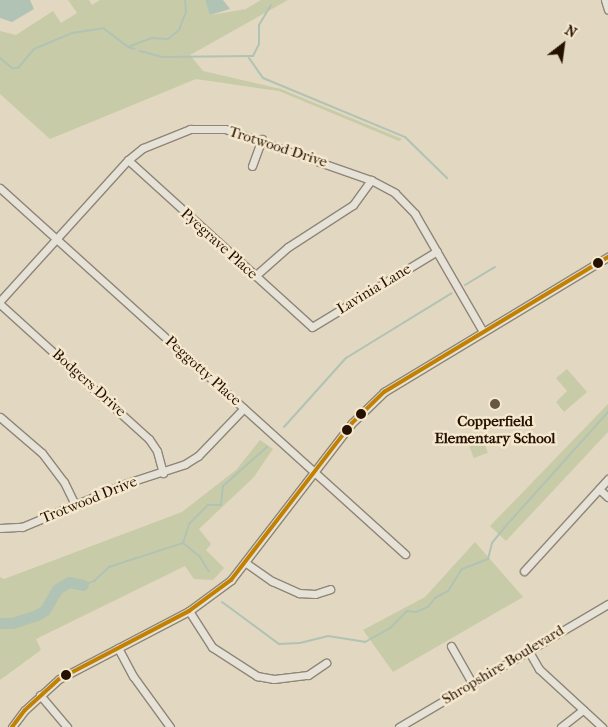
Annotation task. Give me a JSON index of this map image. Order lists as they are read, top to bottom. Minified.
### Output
{"streets":{"street":["Trotwood Drive","Pyegrave Place","Lavinia Lane","Peggotty Place","Bodgers Drive","Shropshire Boulevard"]},"crossings":[["Trotwood Drive","Pyegrave Place"],["Trotwood Drive","Lavinia Lane"],["Trotwood Drive","Peggotty Place"],["Trotwood Drive","Bodgers Drive"],["Pyegrave Place","Lavinia Lane"]],"places":["Copperfield Elementary School"],"north":"top right"}
